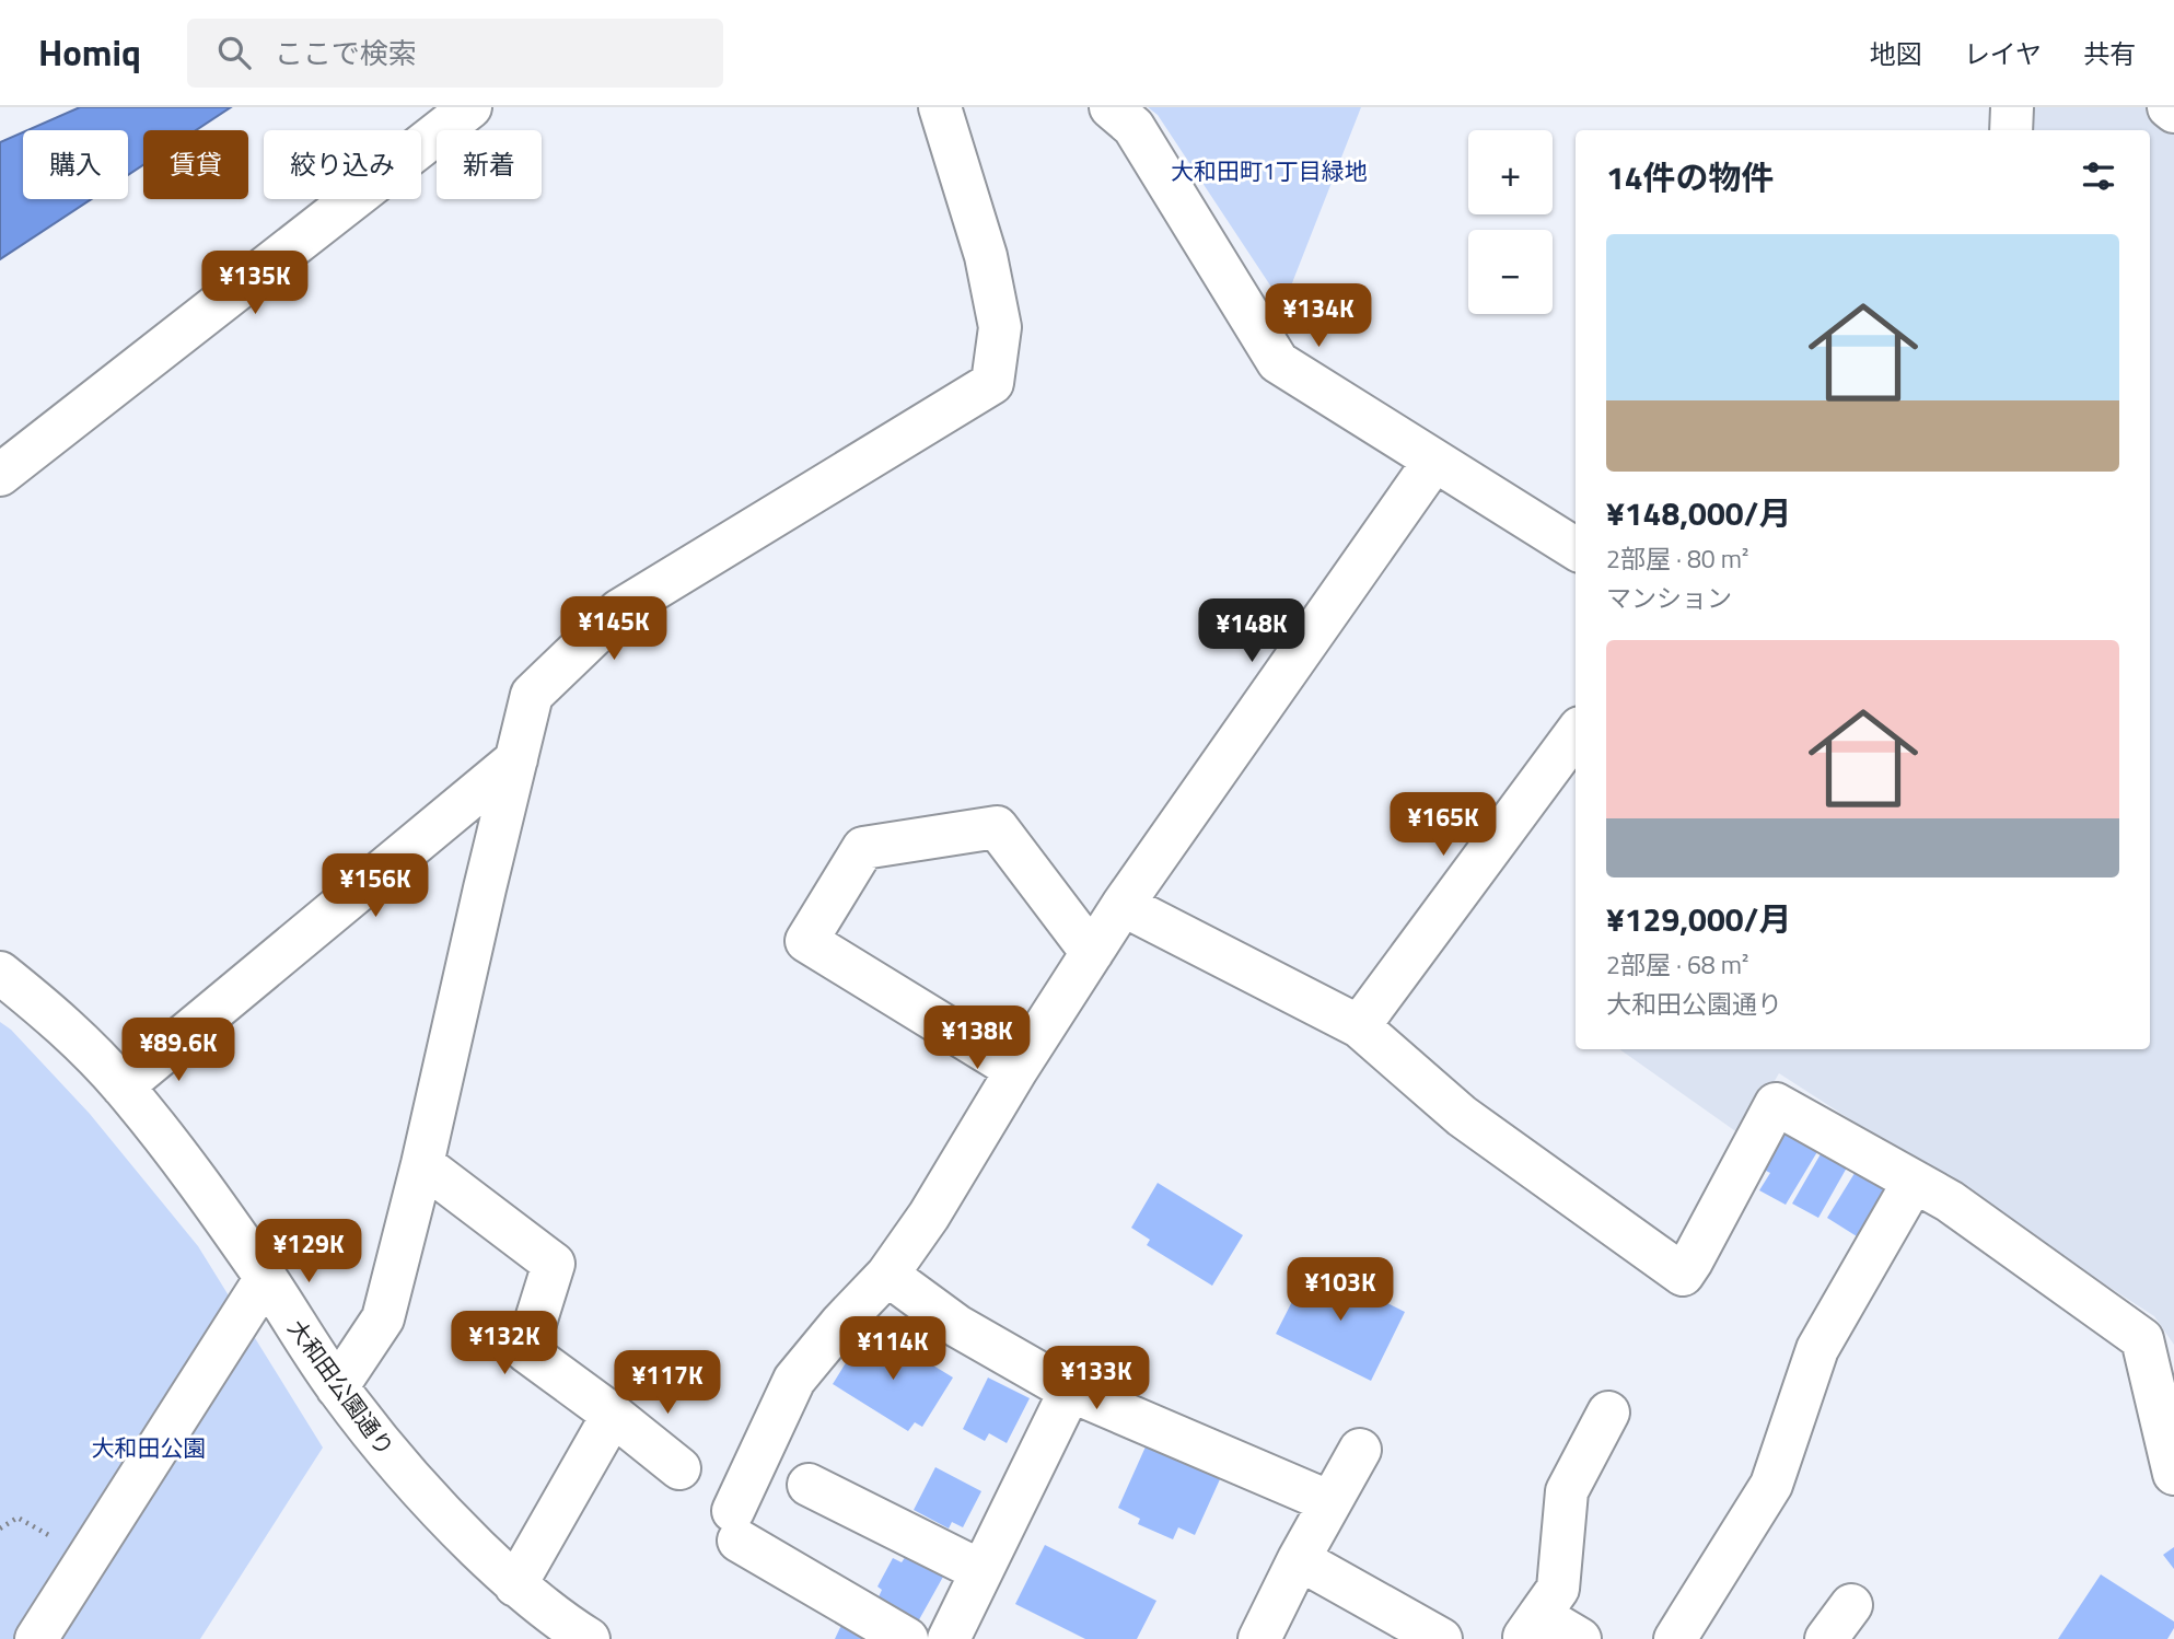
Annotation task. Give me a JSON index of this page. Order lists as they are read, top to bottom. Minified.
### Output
{"streets":{"street":["大和田公園通り"]},"parks":["大和田町1丁目緑地","大和田公園"],"page":{"header":"Homiq","search":"ここで検索","nav":["地図","レイヤ","共有"],"map_buttons":["+","−"],"chip":["購入","賃貸","絞り込み","新着"],"heading":"14件の物件","list":[{"name":"¥148,000/月","note":"2部屋 · 80 m² · マンション"},{"name":"¥129,000/月","note":"2部屋 · 68 m² · 大和田公園通り"}],"price":["¥135K","¥134K","¥145K","¥148K","¥165K","¥156K","¥138K","¥89.6K","¥129K","¥103K","¥132K","¥114K","¥133K","¥117K"]}}
